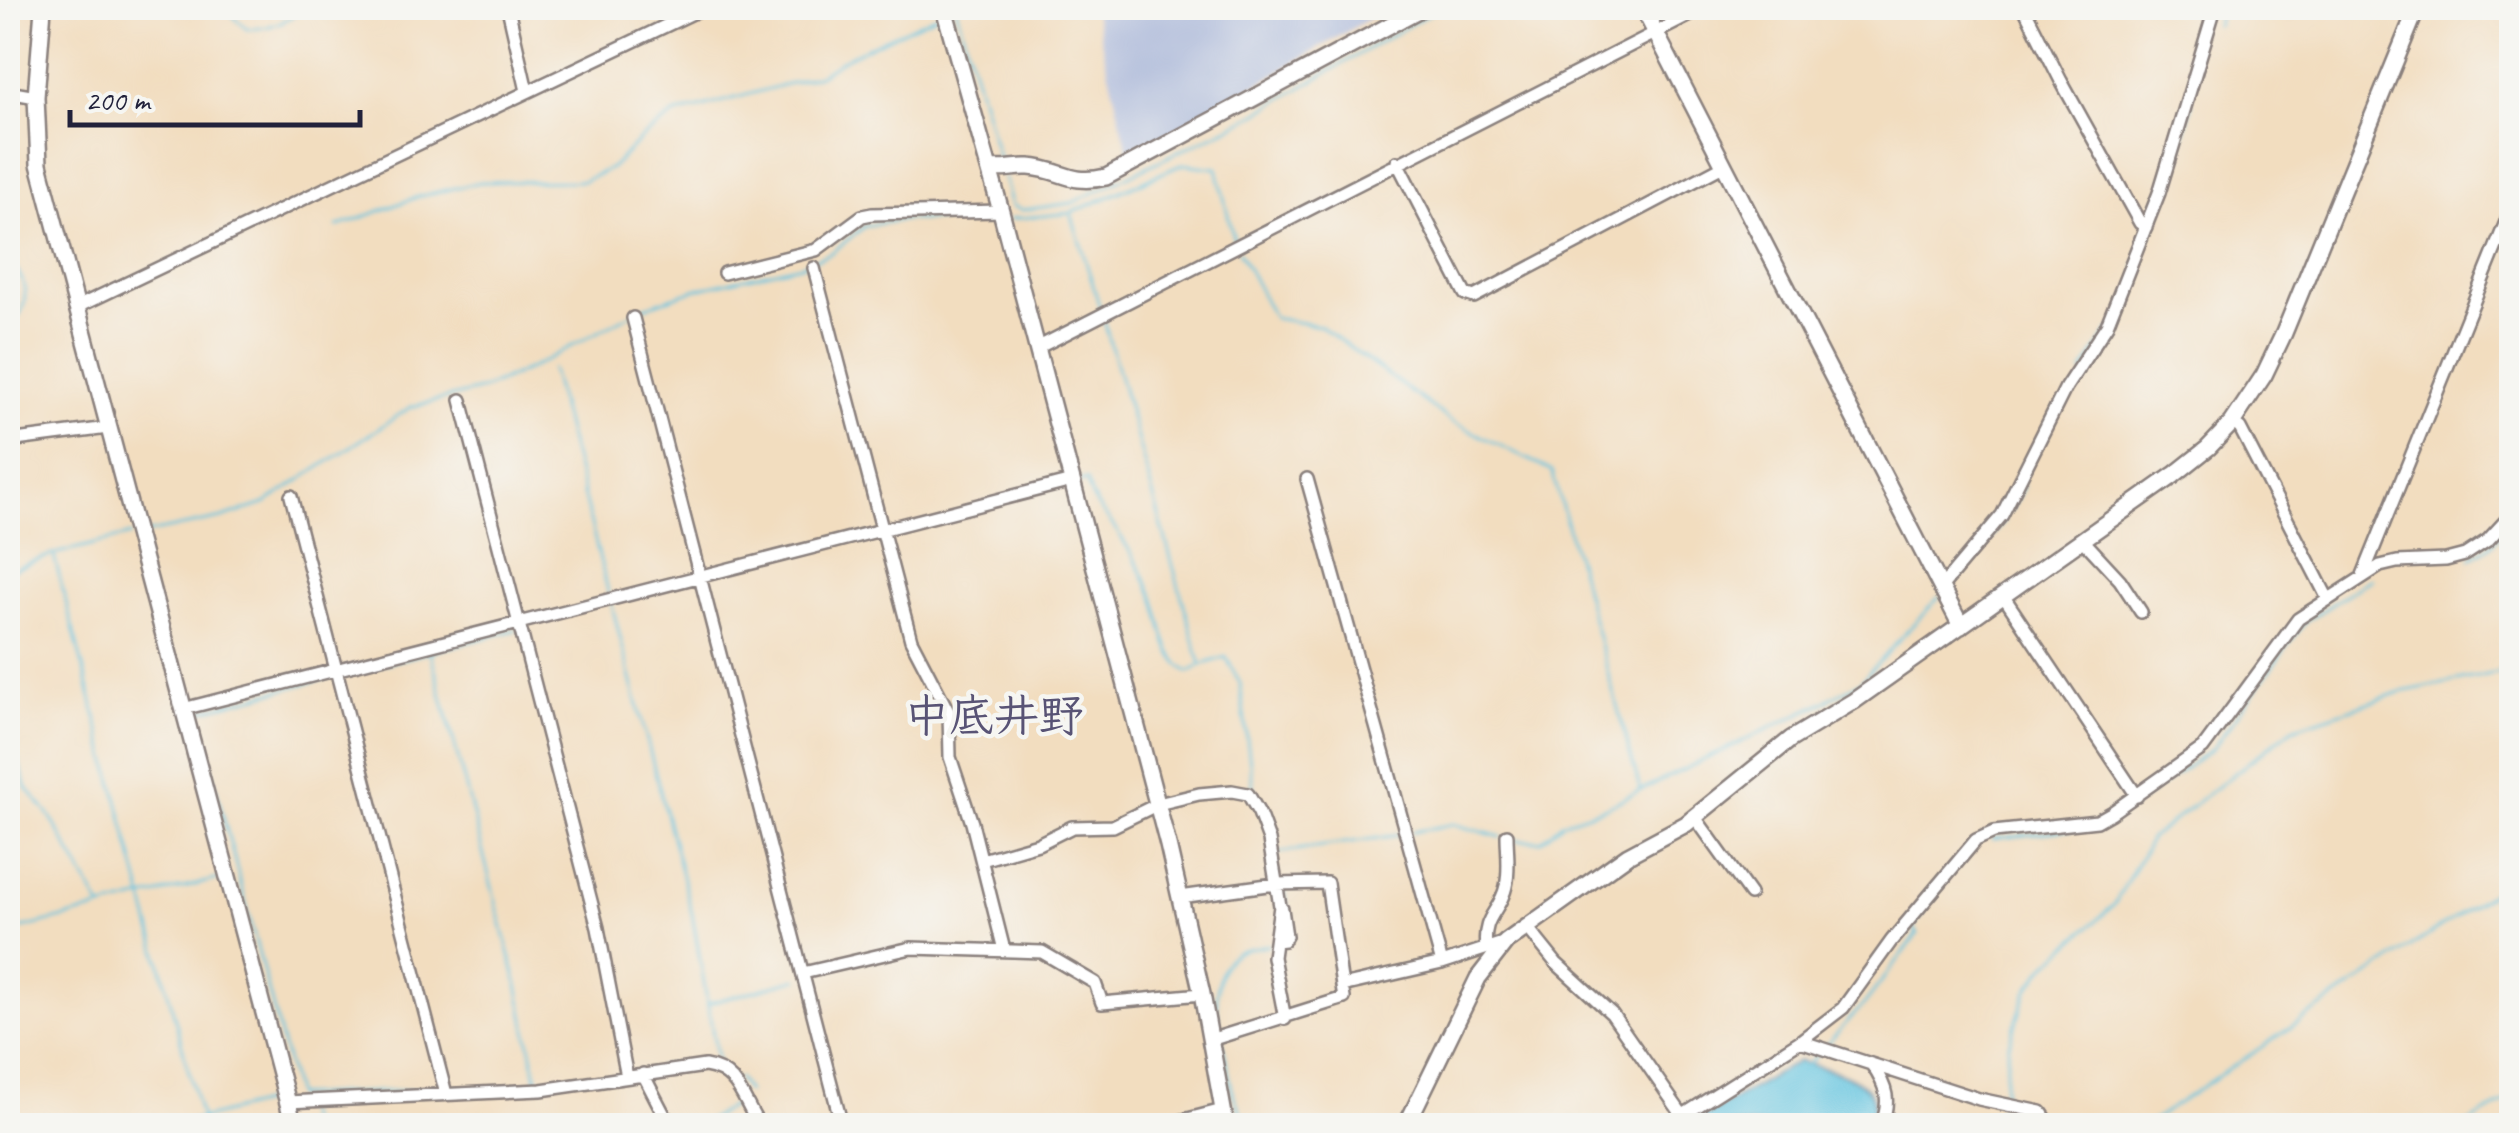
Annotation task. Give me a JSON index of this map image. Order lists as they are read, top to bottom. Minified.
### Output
{"districts":["中底井野"],"scale_bar":"200 m"}
